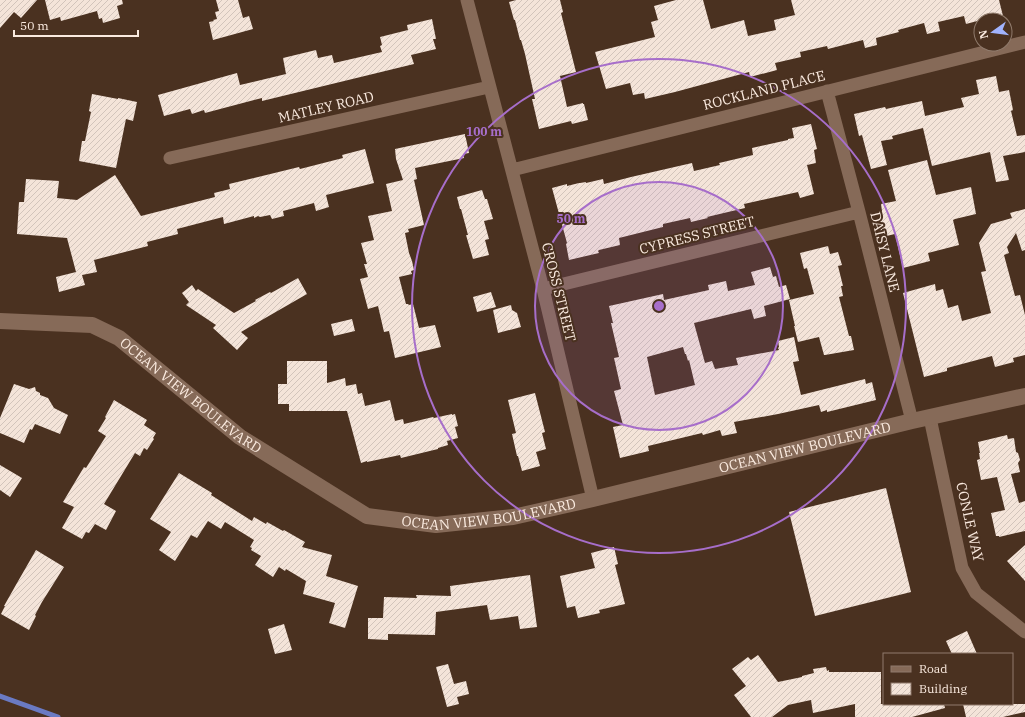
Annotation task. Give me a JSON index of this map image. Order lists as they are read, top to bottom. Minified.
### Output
{"streets":{"street":["ROCKLAND PLACE","MATLEY ROAD","CYPRESS STREET","DAISY LANE","CROSS STREET","OCEAN VIEW BOULEVARD","CONLE WAY"]},"crossings":[["ROCKLAND PLACE","DAISY LANE"],["ROCKLAND PLACE","CROSS STREET"],["MATLEY ROAD","CROSS STREET"],["CYPRESS STREET","DAISY LANE"],["CYPRESS STREET","CROSS STREET"],["DAISY LANE","OCEAN VIEW BOULEVARD"],["CROSS STREET","OCEAN VIEW BOULEVARD"],["OCEAN VIEW BOULEVARD","CONLE WAY"]],"legend":["Road","Building"],"scale_bar":"50 m","north":"left","rings":["100 m","50 m"]}
